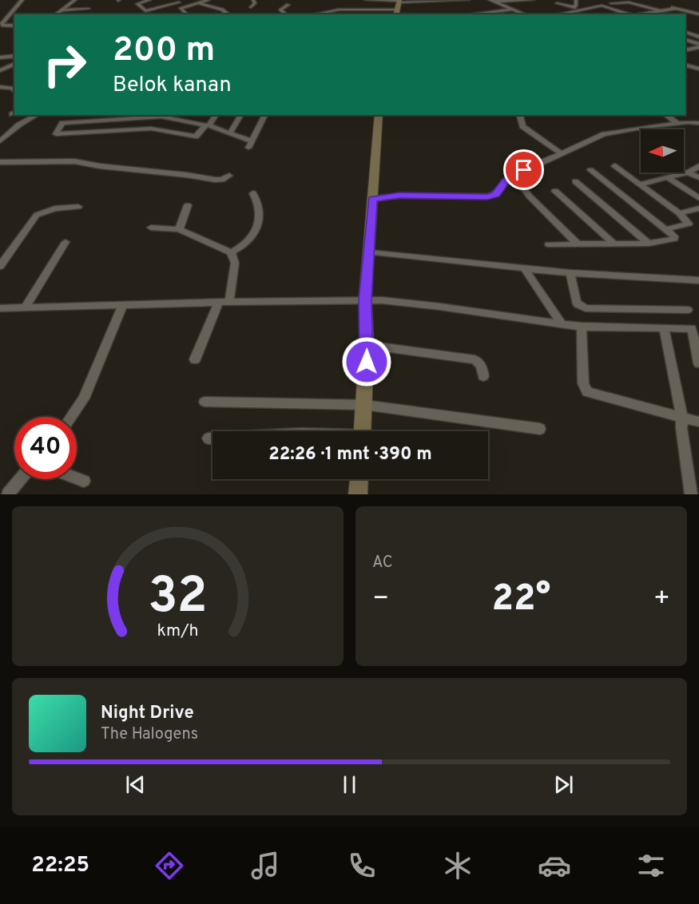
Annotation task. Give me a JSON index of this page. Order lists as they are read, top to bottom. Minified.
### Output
{"north":"left","page":{"turn":["200 m","Belok kanan"],"limit":"40","trip":"22:26 · 1 mnt · 390 m","tile":"AC","heat":["−","22°","+"],"song":["Night Drive","The Halogens"],"tabs":"22:25","gauge":["32","km/h"]}}
